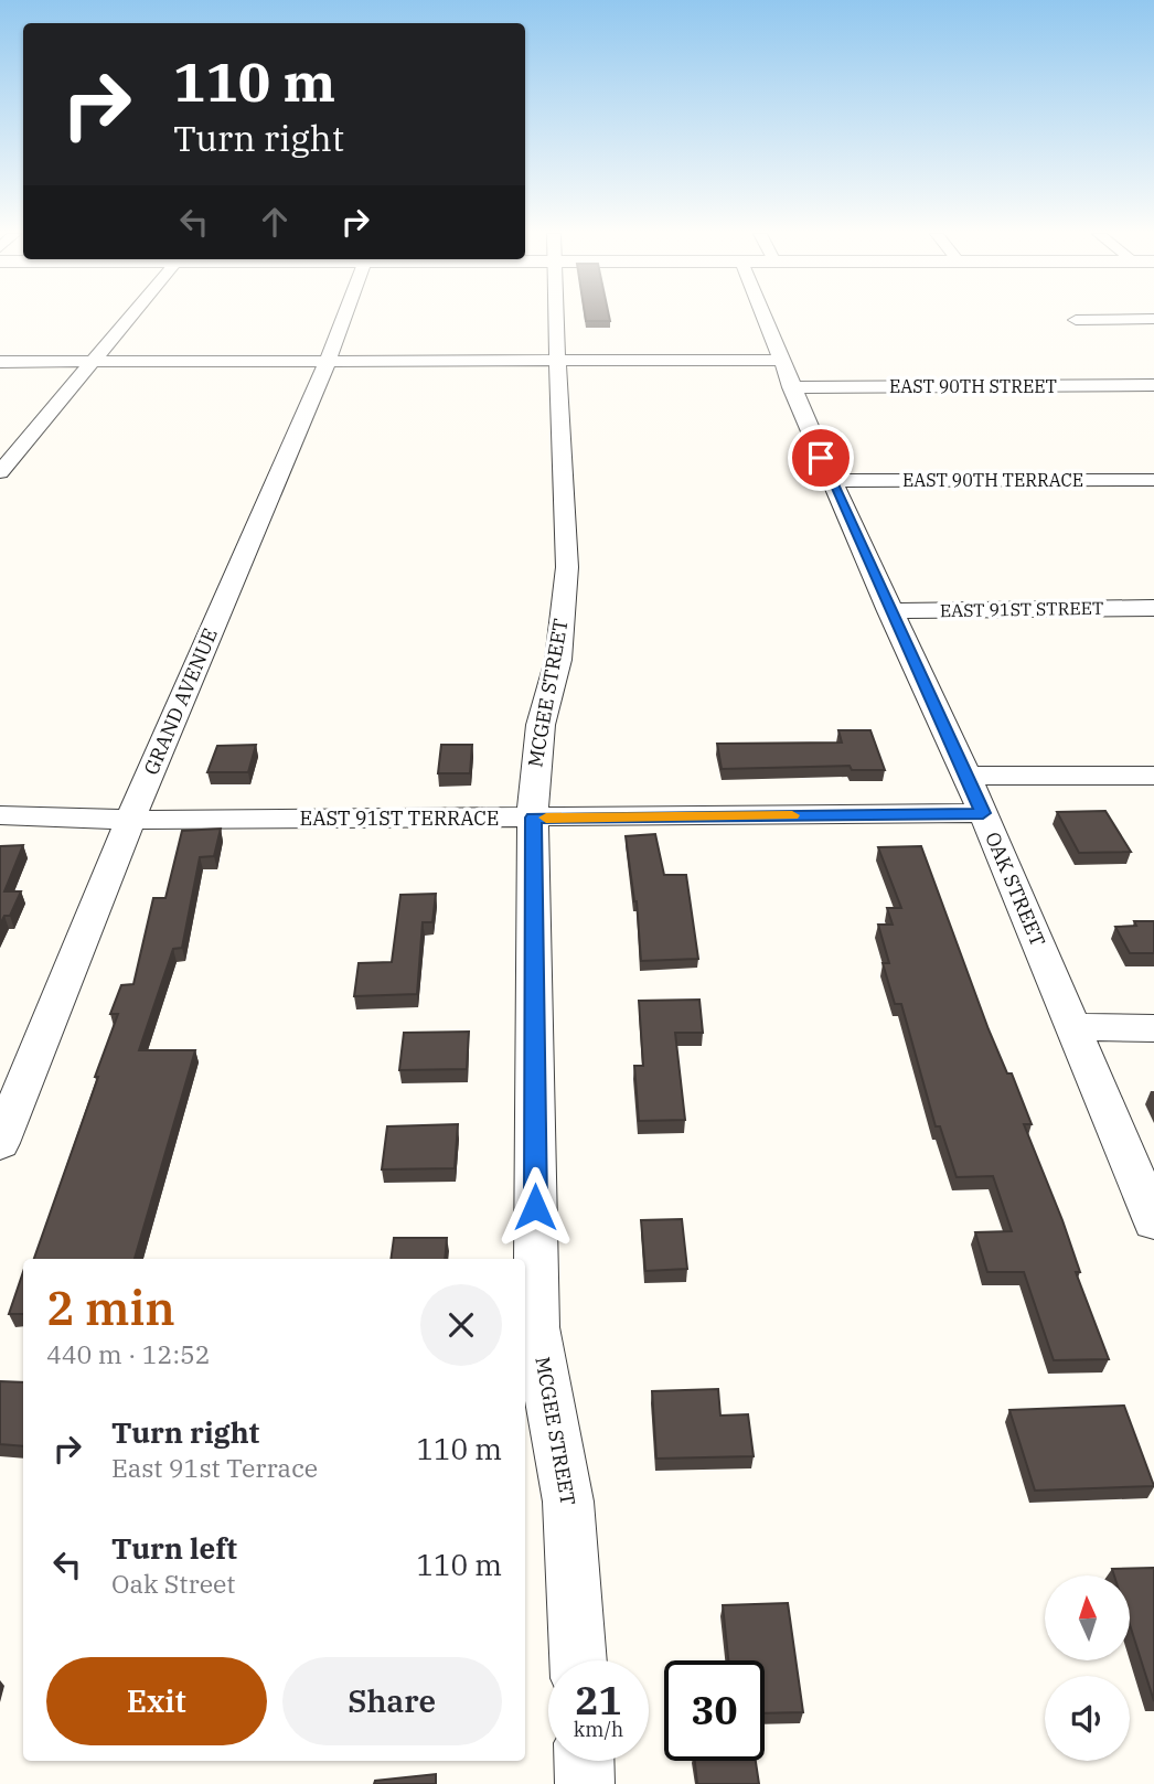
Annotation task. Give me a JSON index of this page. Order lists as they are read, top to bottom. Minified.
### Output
{"streets":{"street":["EAST 90TH STREET","EAST 90TH TERRACE","EAST 91ST STREET","MCGEE STREET","GRAND AVENUE","EAST 91ST TERRACE","OAK STREET"]},"crossings":[["EAST 90TH STREET","OAK STREET"],["EAST 90TH TERRACE","OAK STREET"],["EAST 91ST STREET","OAK STREET"],["MCGEE STREET","EAST 91ST TERRACE"],["GRAND AVENUE","EAST 91ST TERRACE"],["EAST 91ST TERRACE","OAK STREET"]],"north":"top","page":{"turn":["110 m","Turn right"],"heading":["2 min","440 m · 12:52"],"list":[{"name":"Turn right","note":"East 91st Terrace","value":"110 m"},{"name":"Turn left","note":"Oak Street","value":"110 m"}],"buttons":["Exit","Share"],"speed":"21 km/h","limit":"30"}}
